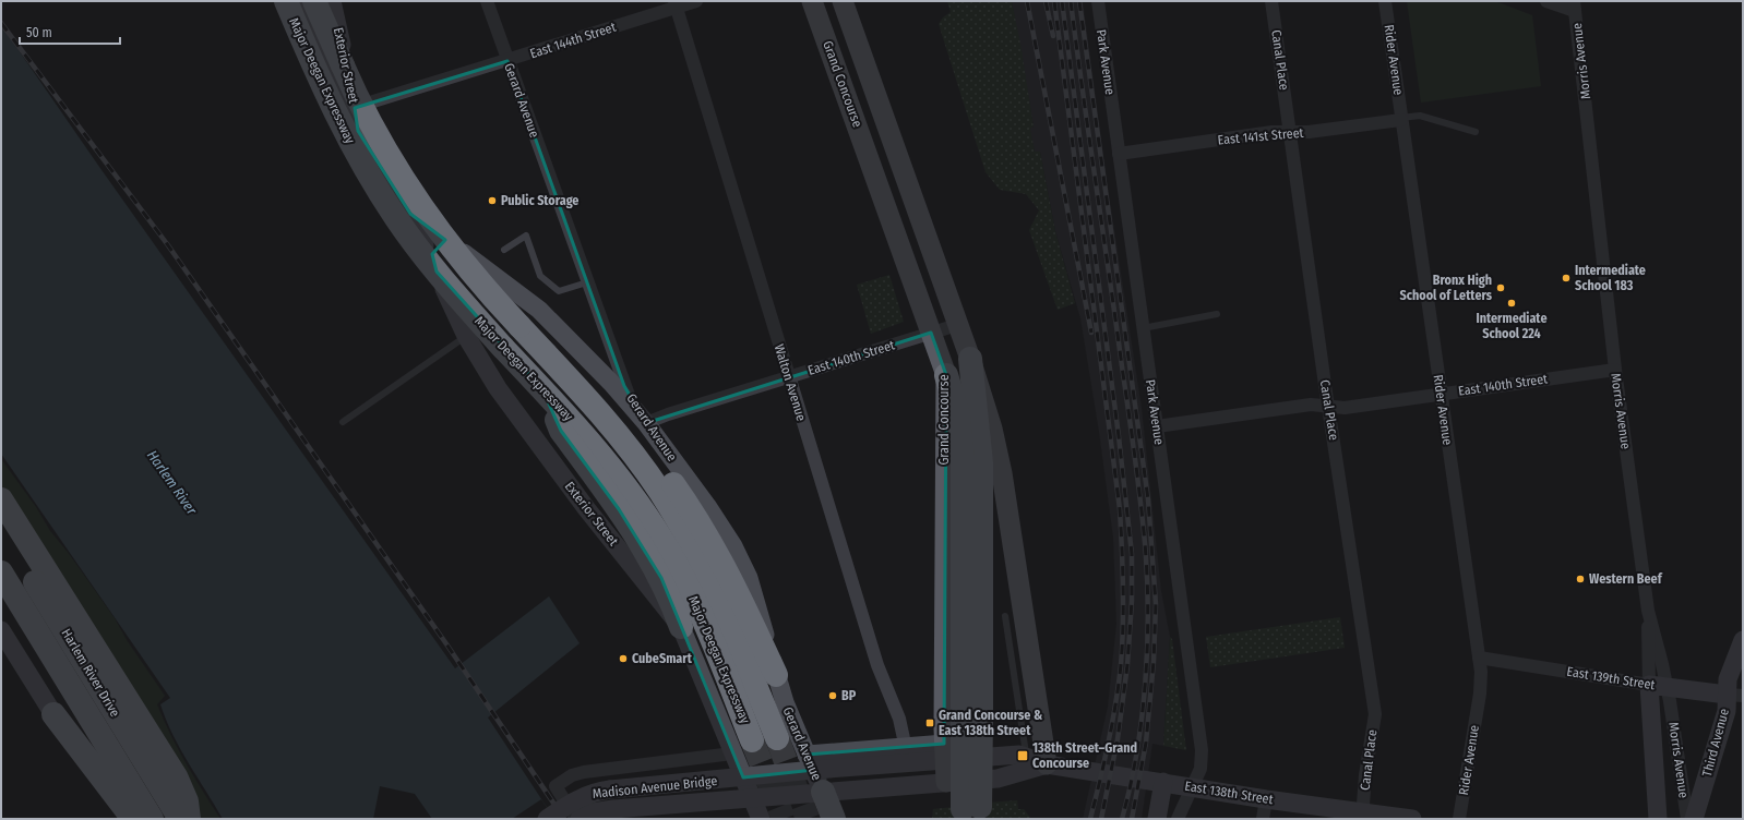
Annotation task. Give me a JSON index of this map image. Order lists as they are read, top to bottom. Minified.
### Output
{"streets":{"highway":["Major Deegan Expressway","Harlem River Drive"],"main road":["Morris Avenue","Exterior Street","Grand Concourse","Gerard Avenue","East 139th Street","Third Avenue","Madison Avenue Bridge","East 138th Street"],"street":["East 144th Street","Canal Place","Rider Avenue","Park Avenue","East 141st Street","East 140th Street","Walton Avenue"]},"crossings":[["East 144th Street","Exterior Street"],["East 144th Street","Gerard Avenue"],["East 144th Street","Walton Avenue"],["Canal Place","East 141st Street"],["Canal Place","East 140th Street"],["Canal Place","East 138th Street"],["Rider Avenue","East 141st Street"],["Rider Avenue","East 140th Street"],["Rider Avenue","East 139th Street"],["Morris Avenue","East 140th Street"],["Morris Avenue","East 139th Street"],["Park Avenue","East 141st Street"],["Park Avenue","East 140th Street"],["Park Avenue","East 138th Street"],["Exterior Street","Gerard Avenue"],["Exterior Street","East 140th Street"],["Exterior Street","Madison Avenue Bridge"],["Exterior Street","East 138th Street"],["Grand Concourse","East 140th Street"],["Grand Concourse","East 138th Street"],["Gerard Avenue","East 140th Street"],["Gerard Avenue","East 138th Street"],["East 140th Street","Walton Avenue"],["Walton Avenue","East 138th Street"],["East 139th Street","Third Avenue"],["Madison Avenue Bridge","East 138th Street"]],"water":["Harlem River"],"places":{"other":["Public Storage","Intermediate School 183","Bronx High School of Letters","Intermediate School 224","Western Beef","CubeSmart","BP"],"transit":["Grand Concourse & East 138th Street","138th Street–Grand Concourse"]},"scale_bar":"50 m"}
